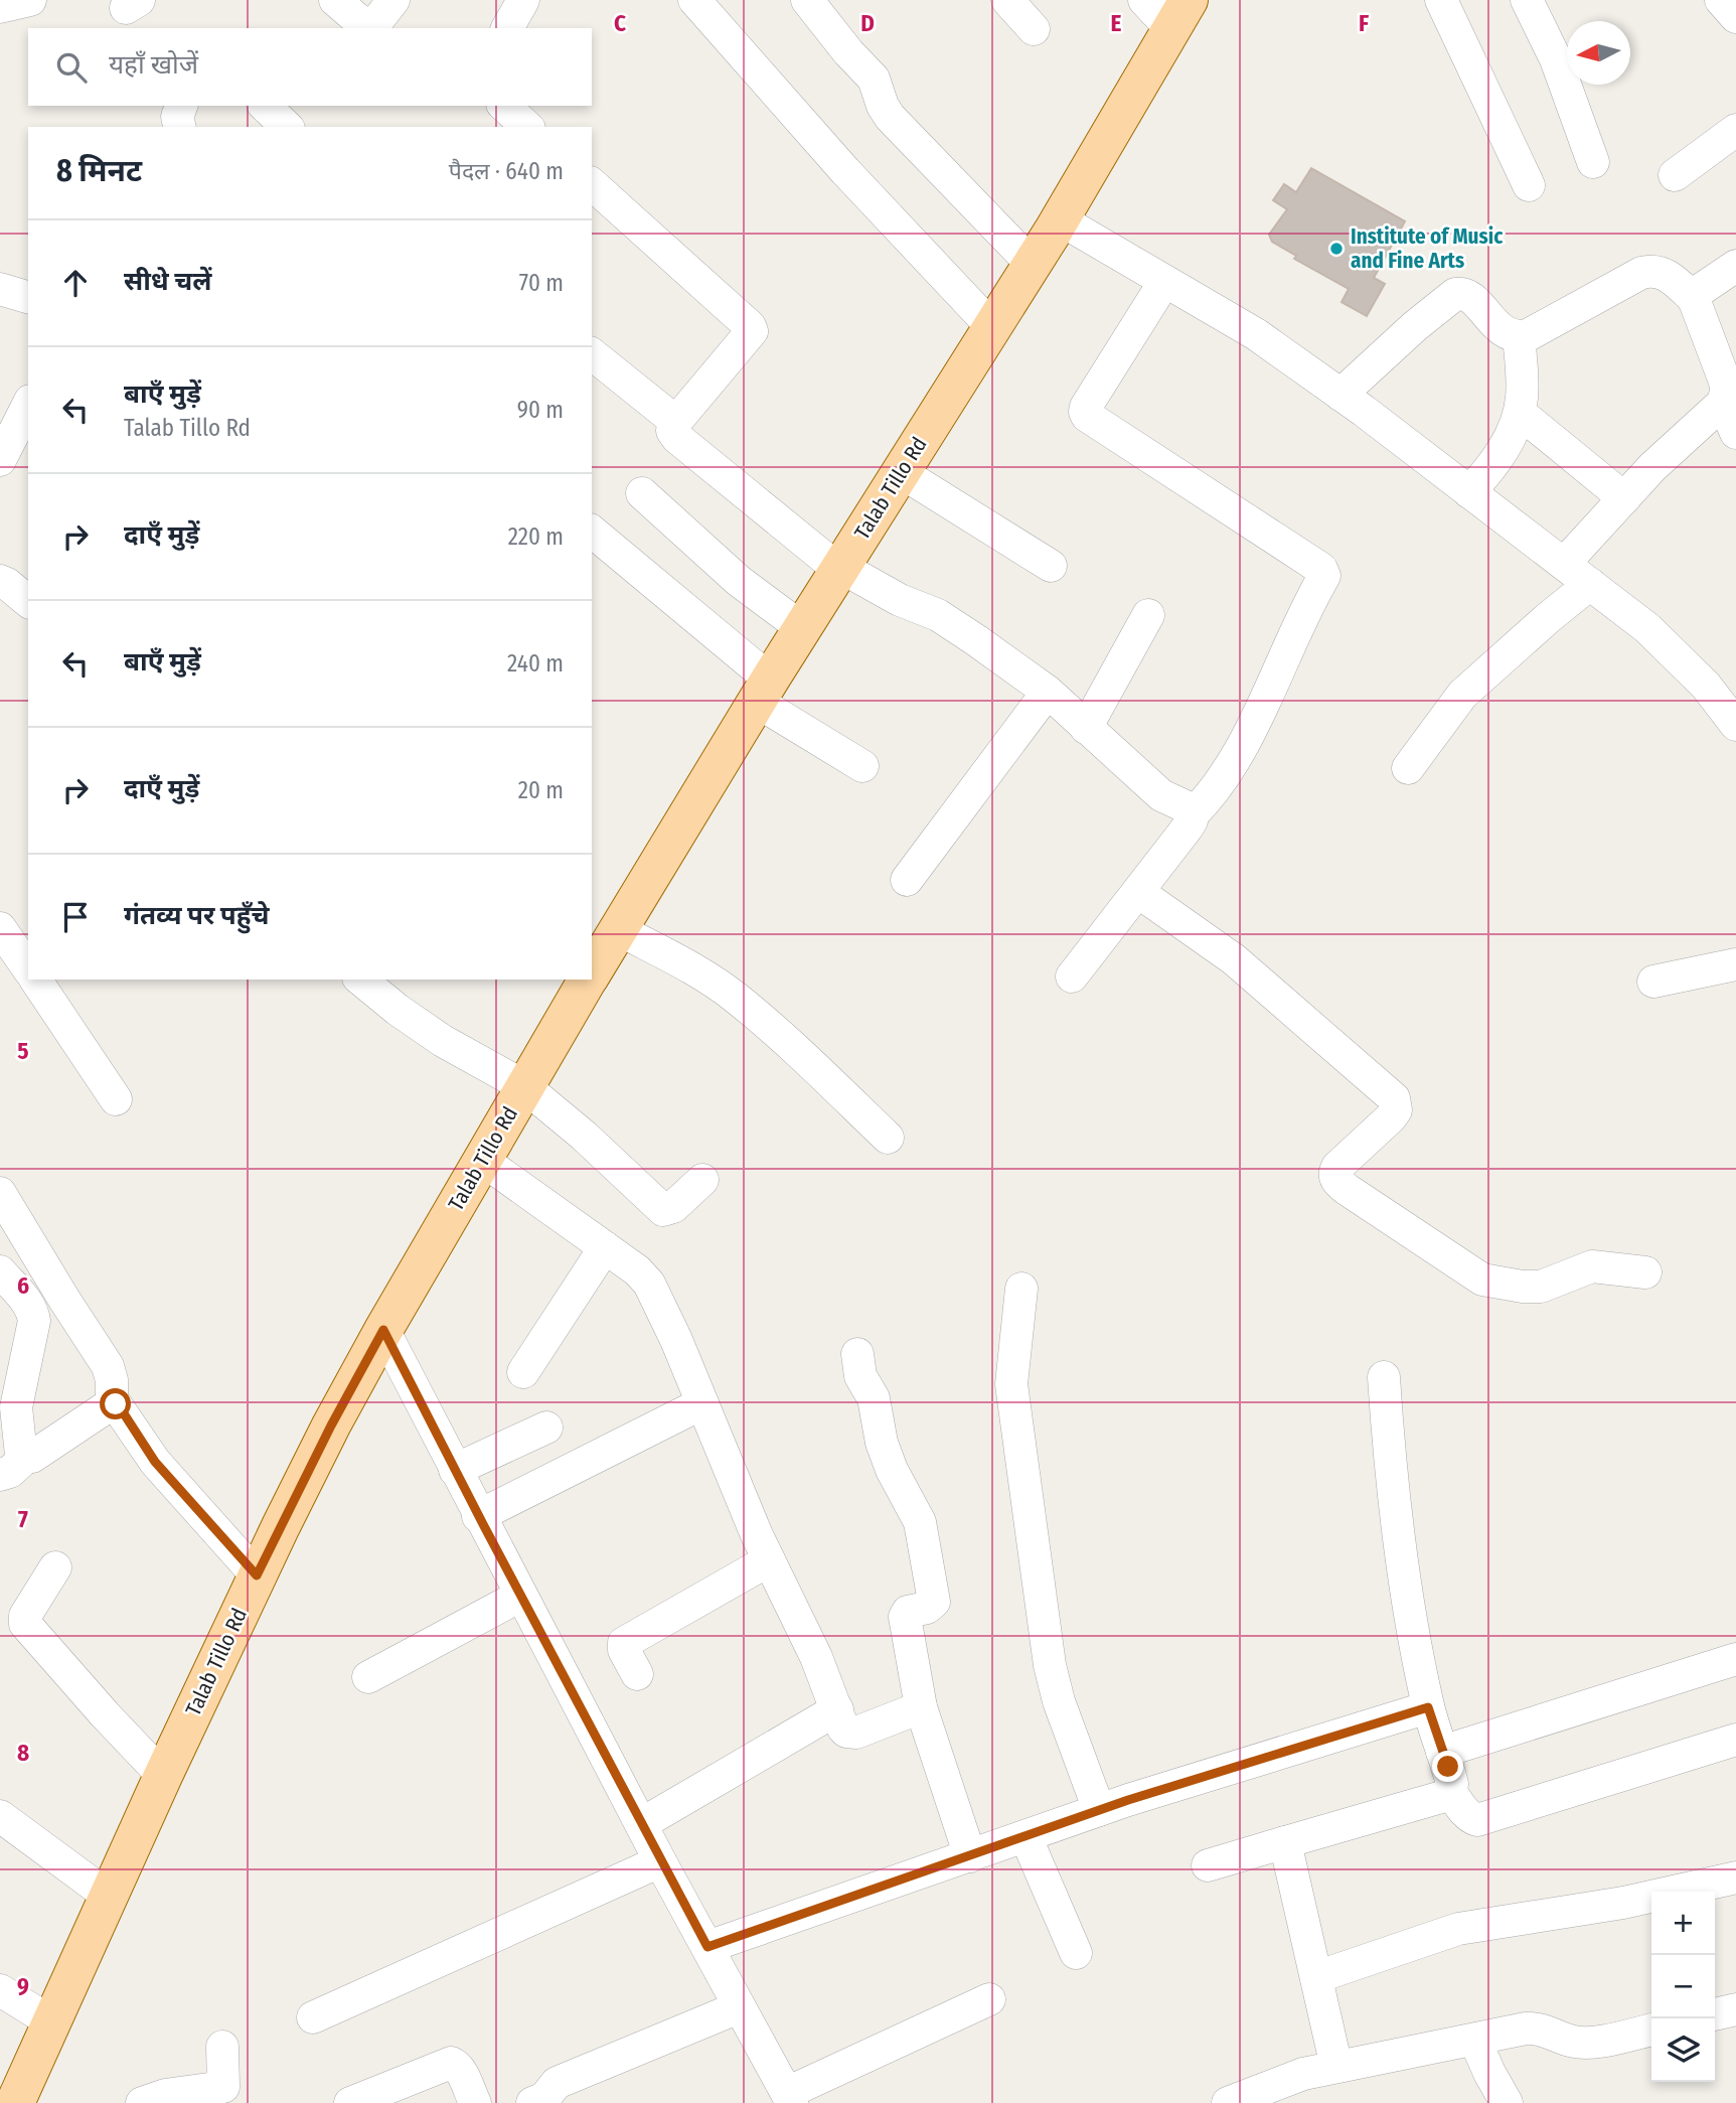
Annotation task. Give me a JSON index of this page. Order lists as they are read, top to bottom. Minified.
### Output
{"streets":{"main road":["Talab Tillo Rd"]},"places":["Institute of Music and Fine Arts"],"north":"left","page":{"search":"यहाँ खोजें","heading":["8 मिनट","पैदल · 640 m"],"list":[["सीधे चलें","70 m"],["बाएँ मुड़ें","Talab Tillo Rd","90 m"],["दाएँ मुड़ें","220 m"],["बाएँ मुड़ें","240 m"],["दाएँ मुड़ें","20 m"],"गंतव्य पर पहुँचे"],"map_buttons":["+","−"]},"grid":{"columns":["C","D","E","F"],"rows":["5","6","7","8","9"]}}
